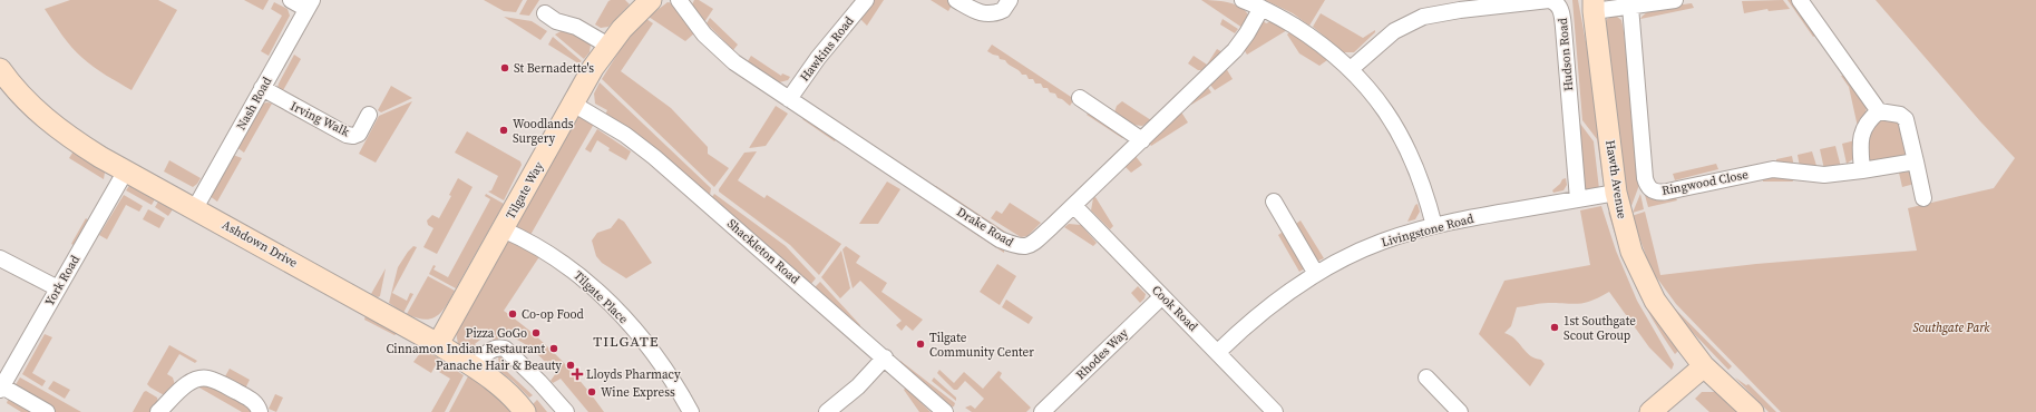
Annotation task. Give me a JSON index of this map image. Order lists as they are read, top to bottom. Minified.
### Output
{"streets":{"street":["Hawkins Road","Hudson Road","Nash Road","Irving Walk","Hawth Avenue","Ringwood Close","Tilgate Way","Drake Road","Livingstone Road","Ashdown Drive","Shackleton Road","York Road","Tilgate Place","Cook Road","Rhodes Way"]},"crossings":[["Hawkins Road","Drake Road"],["Hudson Road","Livingstone Road"],["Nash Road","Irving Walk"],["Nash Road","Ashdown Drive"],["Hawth Avenue","Livingstone Road"],["Tilgate Way","Ashdown Drive"],["Tilgate Way","Shackleton Road"],["Tilgate Way","Tilgate Place"],["Drake Road","Cook Road"],["Livingstone Road","Cook Road"],["Ashdown Drive","York Road"],["Cook Road","Rhodes Way"]],"districts":["TILGATE"],"parks":["Southgate Park"],"places":{"other":["St Bernadette's","Woodlands Surgery","Co-op Food","1st Southgate Scout Group","Pizza GoGo","Tilgate Community Center","Cinnamon Indian Restaurant","Panache Hair & Beauty","Wine Express"],"health":["Lloyds Pharmacy"]}}
